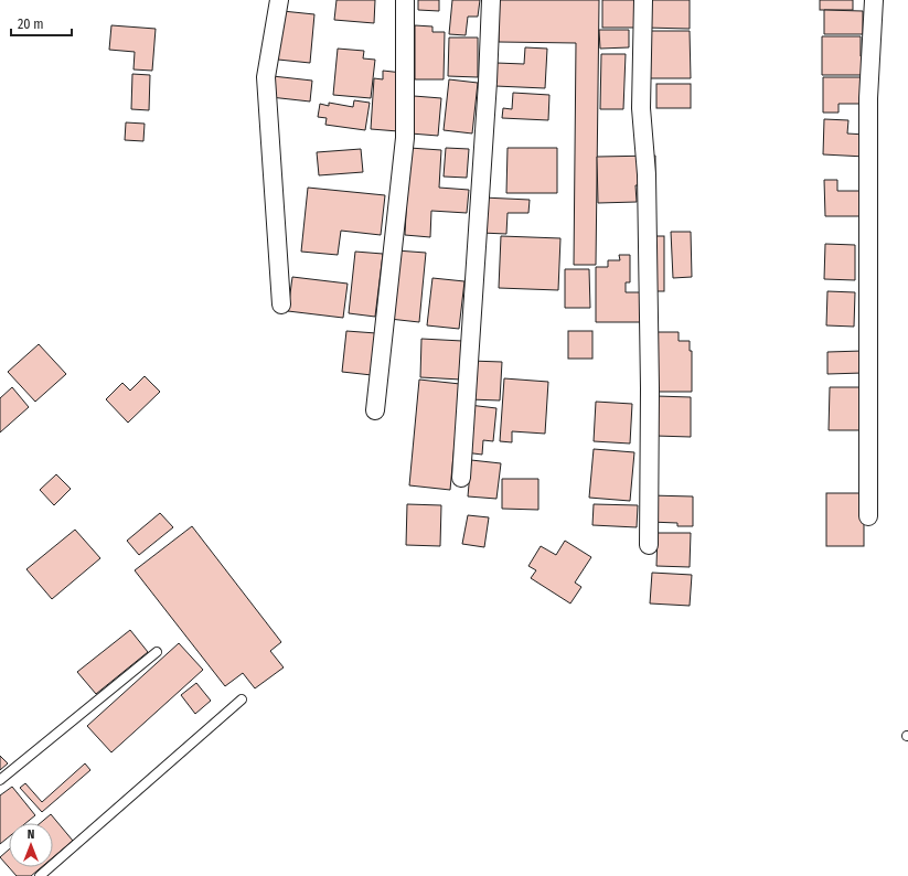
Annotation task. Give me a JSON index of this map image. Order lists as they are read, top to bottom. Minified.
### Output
{"scale_bar":"20 m","north":"top"}
